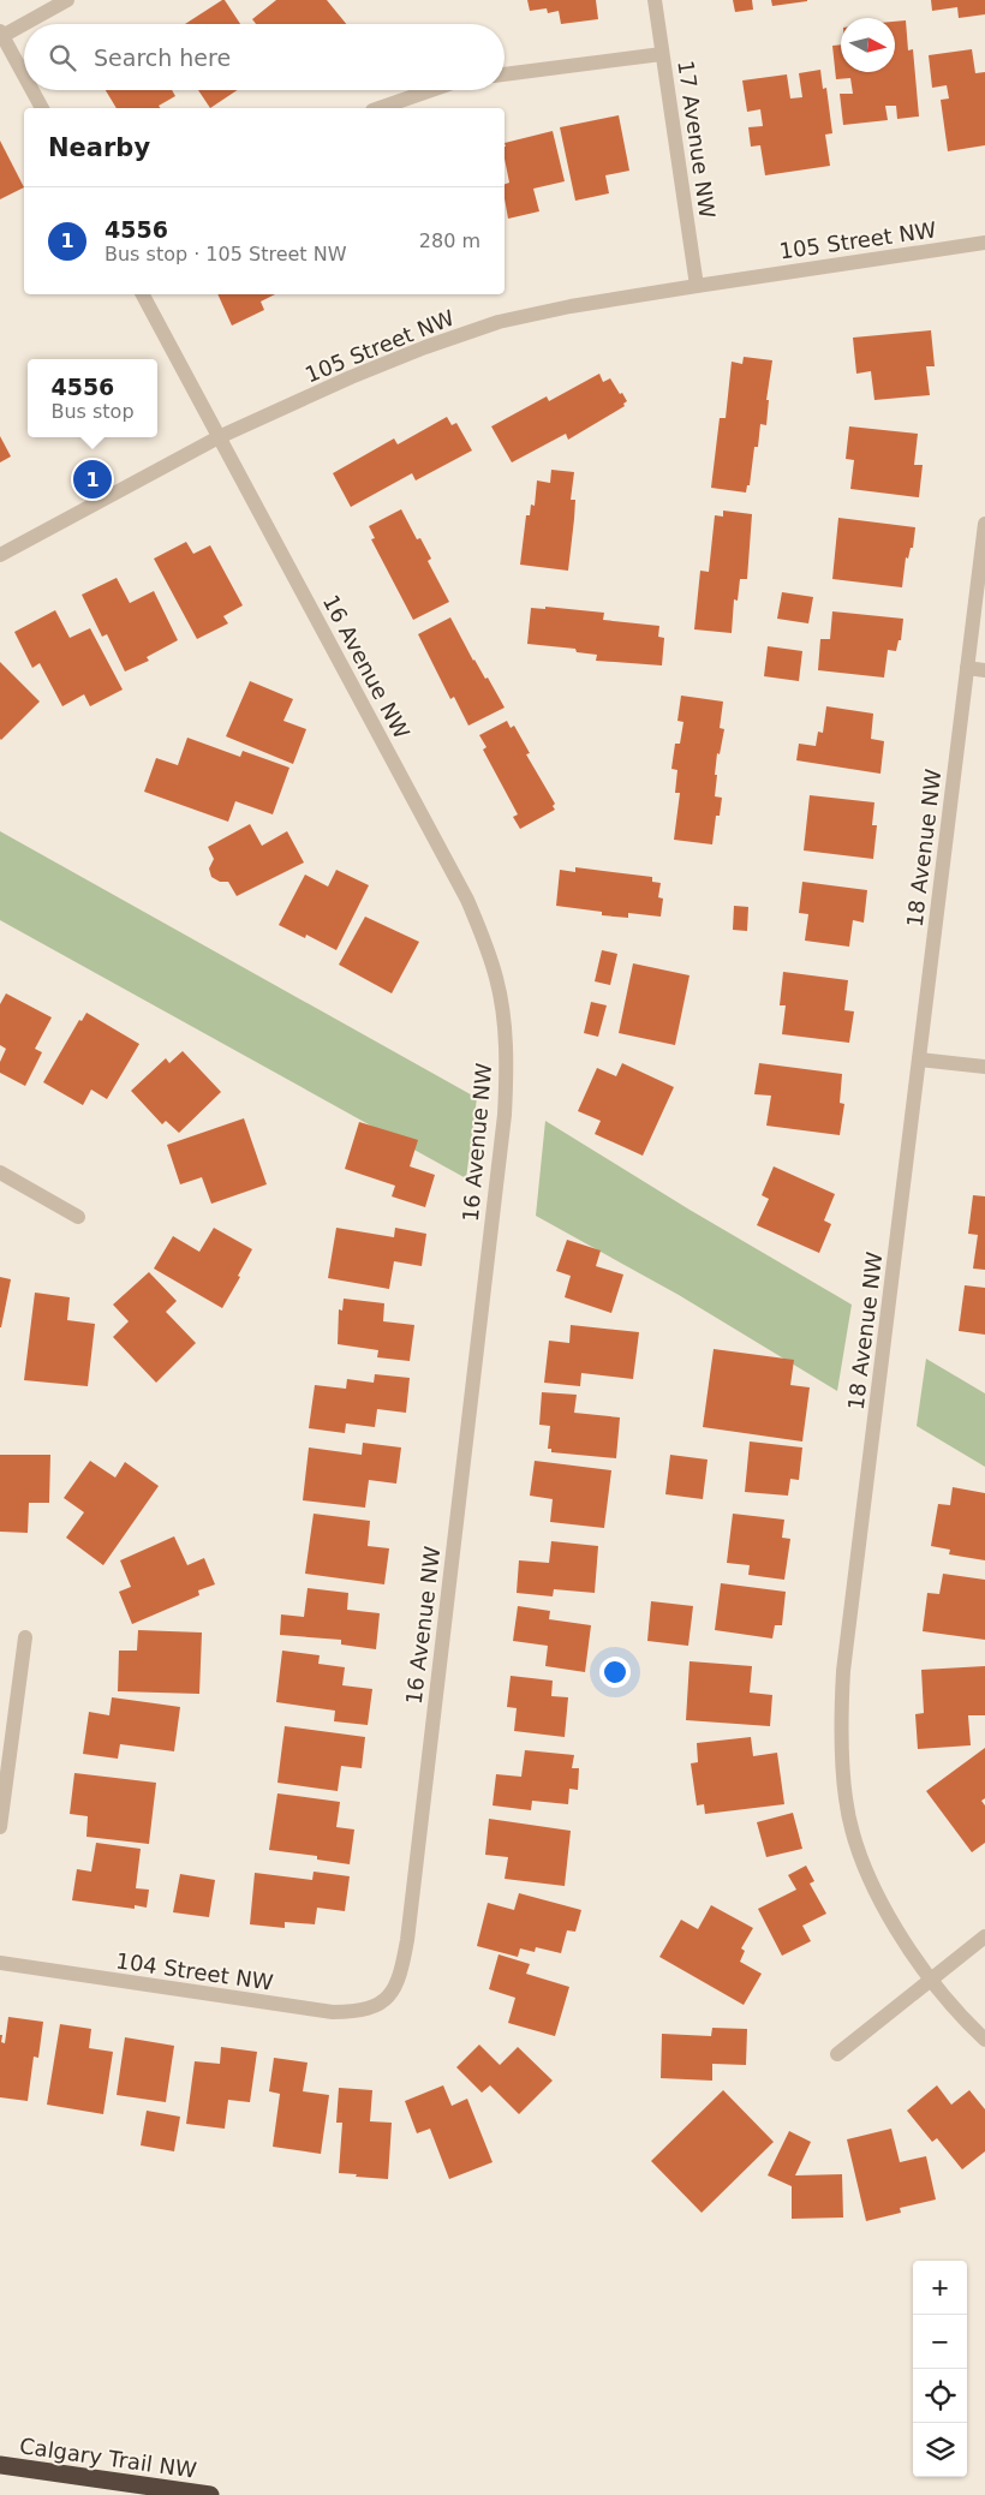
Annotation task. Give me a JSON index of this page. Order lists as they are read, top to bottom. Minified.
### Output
{"streets":{"highway":["Calgary Trail NW"],"street":["17 Avenue NW","105 Street NW","16 Avenue NW","18 Avenue NW","104 Street NW"]},"crossings":[["17 Avenue NW","105 Street NW"],["105 Street NW","16 Avenue NW"],["16 Avenue NW","104 Street NW"]],"north":"right","page":{"search":"Search here","heading":"Nearby","list":[{"mark":"1","name":"4556","note":"Bus stop · 105 Street NW","value":"280 m"}],"popup":["4556","Bus stop"],"pins":"1","map_buttons":["+","−"]}}
